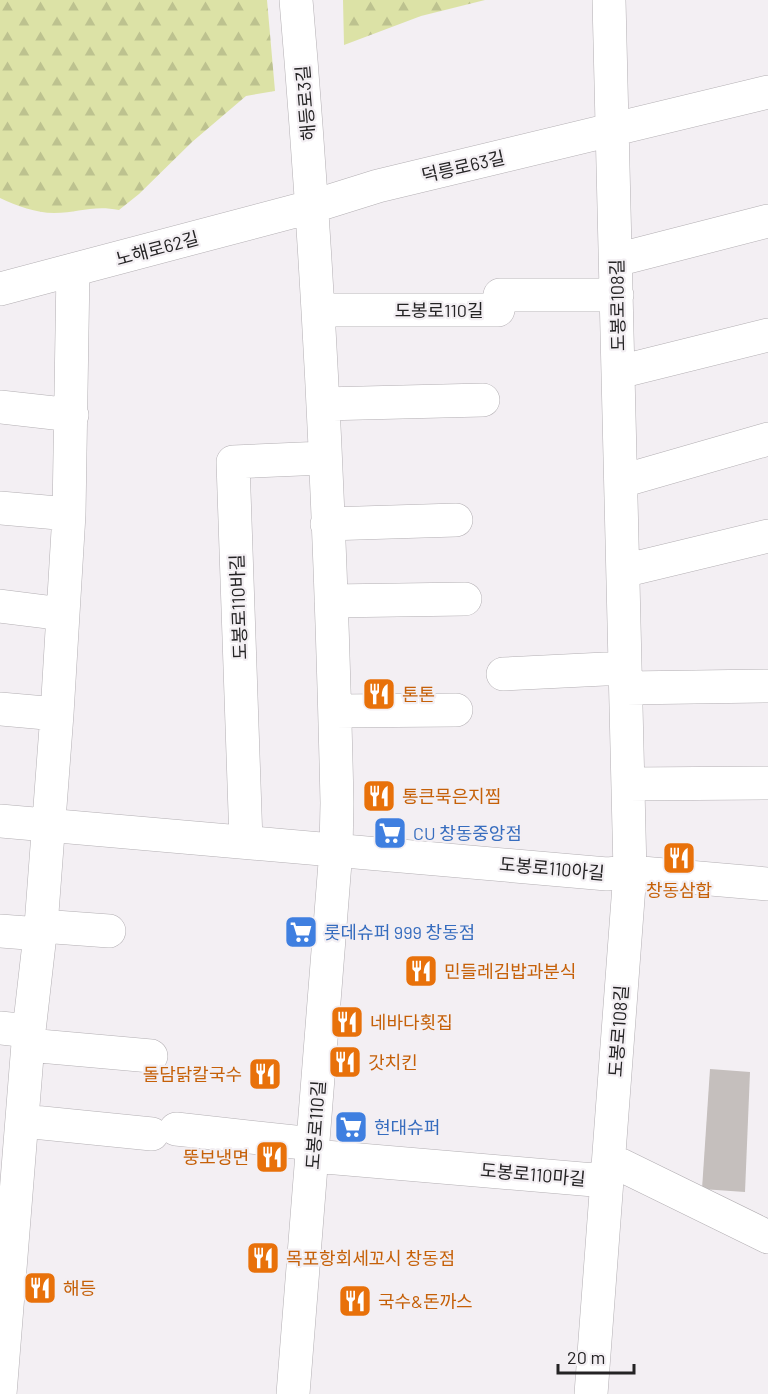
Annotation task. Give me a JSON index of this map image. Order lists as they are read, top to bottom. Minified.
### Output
{"streets":{"street":["해등로3길","덕릉로63길","노해로62길","도봉로108길","도봉로110길","도봉로110바길","도봉로110아길","도봉로110마길"]},"crossings":[["해등로3길","덕릉로63길"],["해등로3길","노해로62길"],["해등로3길","도봉로110길"],["덕릉로63길","노해로62길"],["덕릉로63길","도봉로108길"],["덕릉로63길","도봉로110길"],["노해로62길","도봉로110길"],["도봉로108길","도봉로110길"],["도봉로108길","도봉로110아길"],["도봉로108길","도봉로110마길"],["도봉로110길","도봉로110바길"],["도봉로110길","도봉로110아길"],["도봉로110길","도봉로110마길"]],"places":{"restaurant":["톤톤","통큰묵은지찜","창동삼합","민들레김밥과분식","네바다횟집","갓치킨","돌담닭칼국수","뚱보냉면","목포항회세꼬시 창동점","해등","국수&돈까스"],"supermarket":["CU 창동중앙점","롯데슈퍼 999 창동점","현대슈퍼"]},"scale_bar":"20 m"}
